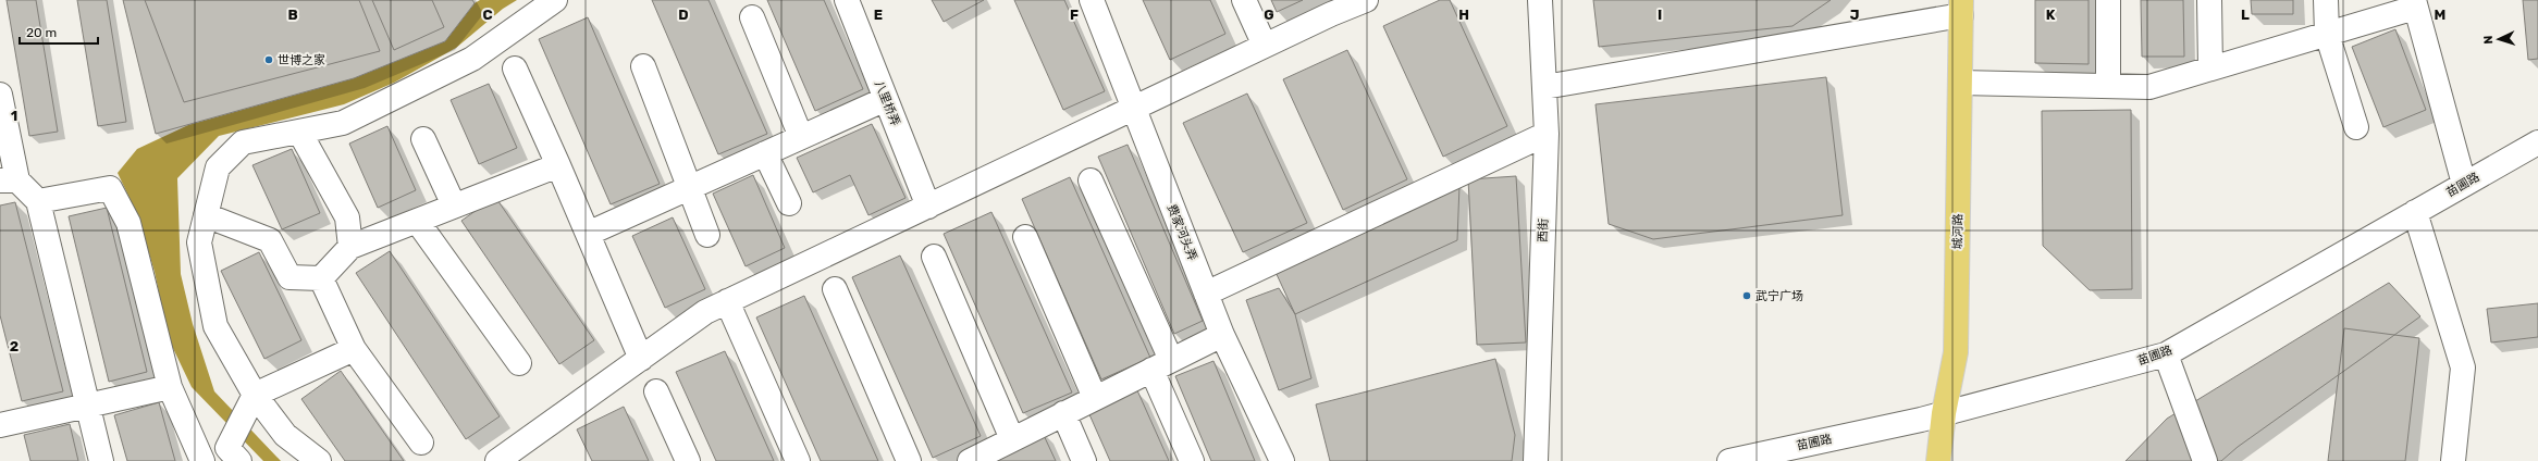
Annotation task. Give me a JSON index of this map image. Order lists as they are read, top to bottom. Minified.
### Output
{"streets":{"main road":["城河路"],"street":["八里桥弄","苗圃路","西街","费家河头弄"]},"crossings":[["苗圃路","城河路"]],"places":["世博之家","武宁广场"],"scale_bar":"20 m","north":"left","grid":{"columns":["B","C","D","E","F","G","H","I","J","K","L","M"],"rows":["1","2"]}}
